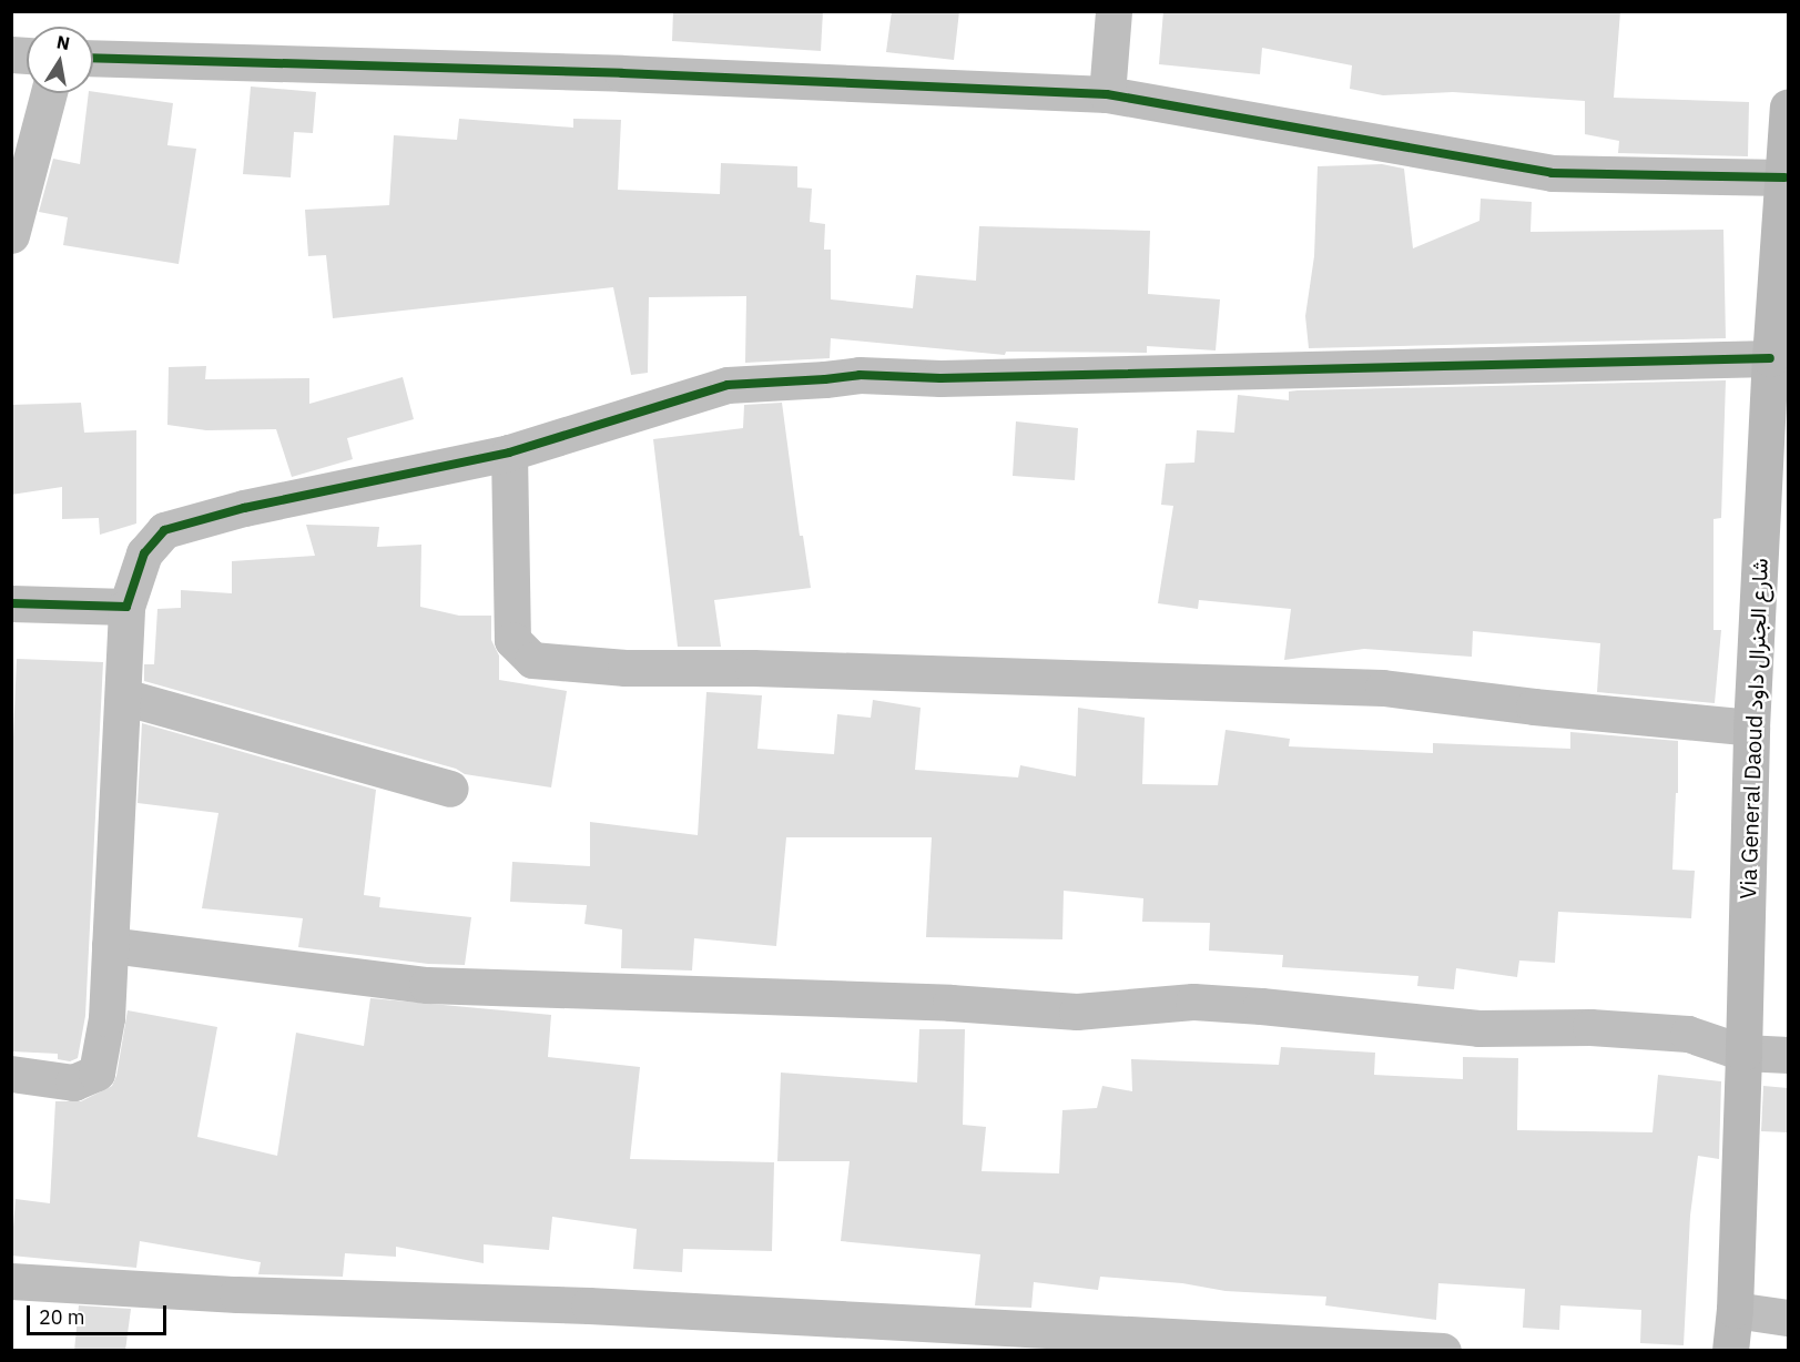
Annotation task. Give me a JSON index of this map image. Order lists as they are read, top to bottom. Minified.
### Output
{"streets":{"main road":["Via General Daoud شارع الجنرال داود"]},"scale_bar":"20 m","north":"top"}
